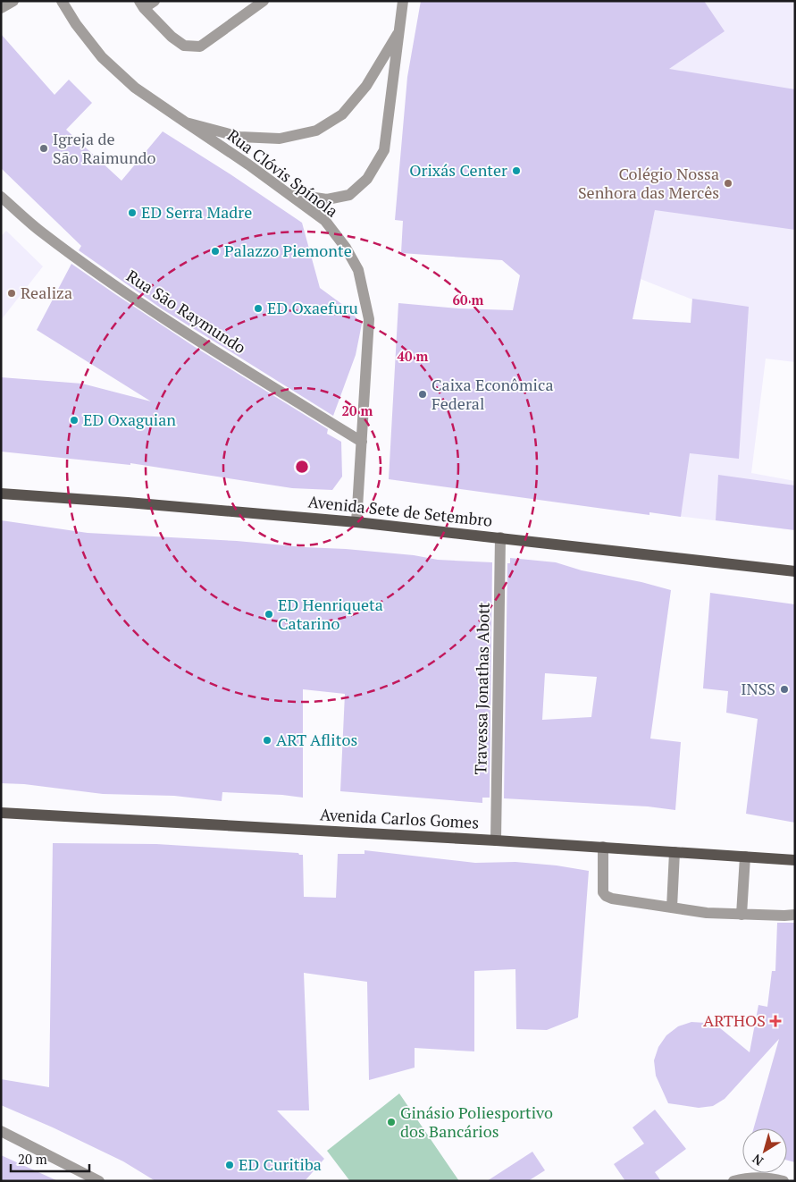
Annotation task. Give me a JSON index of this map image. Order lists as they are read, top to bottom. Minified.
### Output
{"streets":{"main road":["Avenida Sete de Setembro","Avenida Carlos Gomes"],"street":["Rua Clóvis Spínola","Rua São Raymundo","Travessa Jonathas Abott"]},"crossings":[["Rua Clóvis Spínola","Rua São Raymundo"],["Rua Clóvis Spínola","Avenida Sete de Setembro"],["Avenida Sete de Setembro","Travessa Jonathas Abott"],["Travessa Jonathas Abott","Avenida Carlos Gomes"]],"places":{"other":["Igreja de São Raimundo","Orixás Center","Colégio Nossa Senhora das Mercês","ED Serra Madre","Palazzo Piemonte","Realiza","ED Oxaefuru","Caixa Econômica Federal","ED Oxaguian","ED Henriqueta Catarino","INSS","ART Aflitos","Ginásio Poliesportivo dos Bancários","ED Curitiba"],"health":["ARTHOS"]},"scale_bar":"20 m","north":"bottom left","rings":["60 m","40 m","20 m"]}
